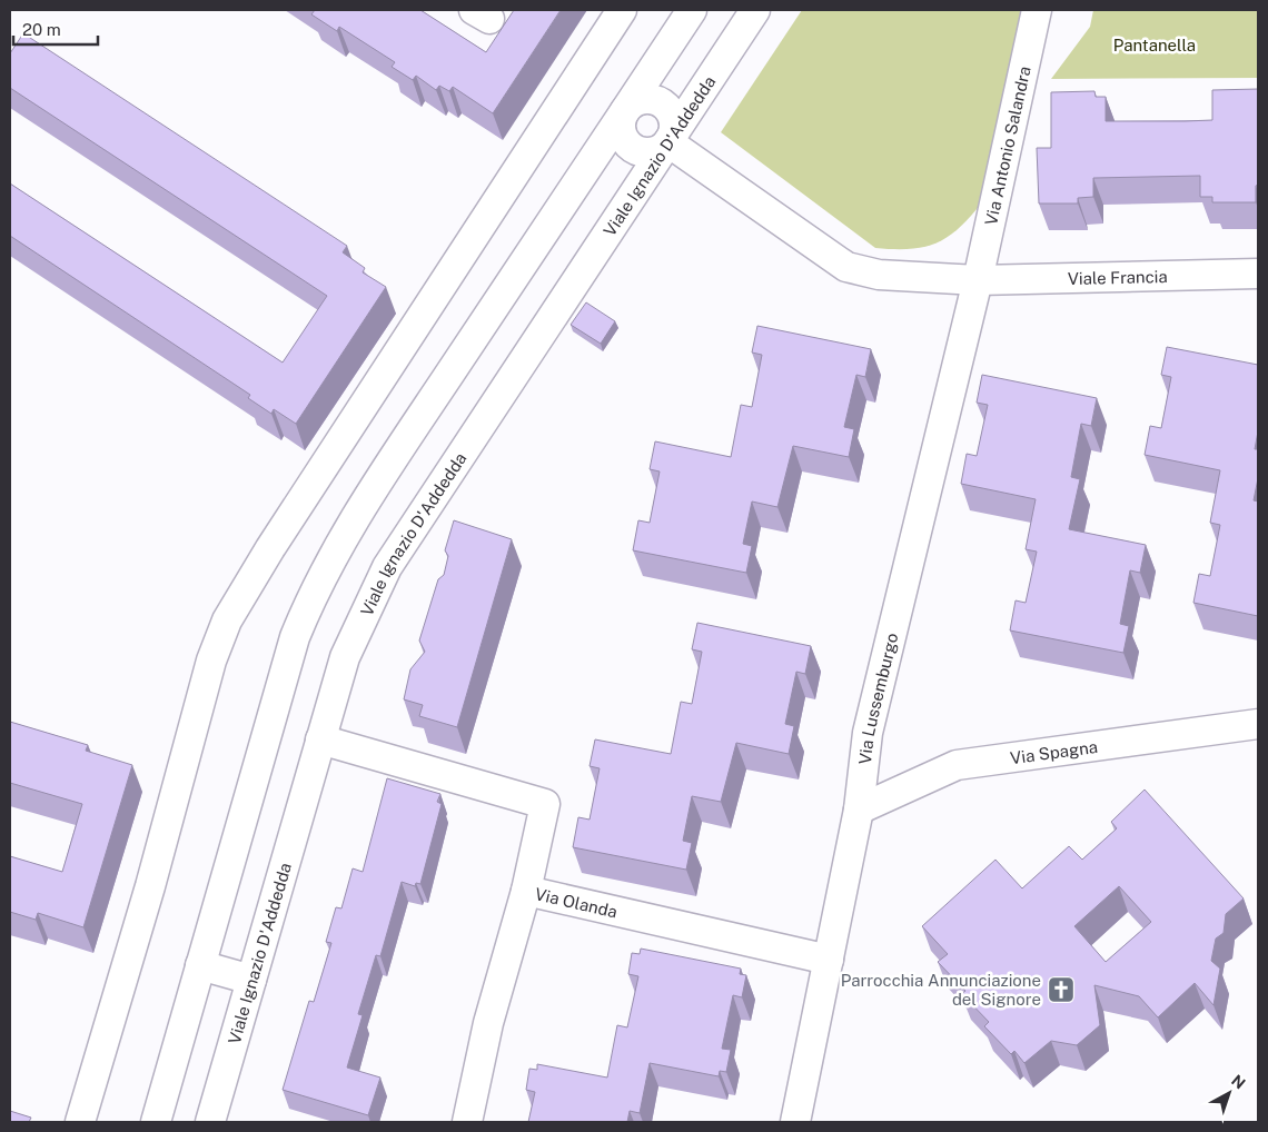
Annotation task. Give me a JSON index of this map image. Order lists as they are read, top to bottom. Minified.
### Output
{"streets":{"street":["Via Antonio Salandra","Viale Ignazio D'Addedda","Viale Francia","Via Lussemburgo","Via Spagna","Via Olanda"]},"crossings":[["Via Antonio Salandra","Viale Francia"],["Via Antonio Salandra","Via Lussemburgo"],["Viale Ignazio D'Addedda","Viale Francia"],["Viale Francia","Via Lussemburgo"],["Via Lussemburgo","Via Spagna"],["Via Lussemburgo","Via Olanda"]],"parks":["Pantanella"],"places":{"church":["Parrocchia Annunciazione del Signore"]},"scale_bar":"20 m","north":"top right"}
